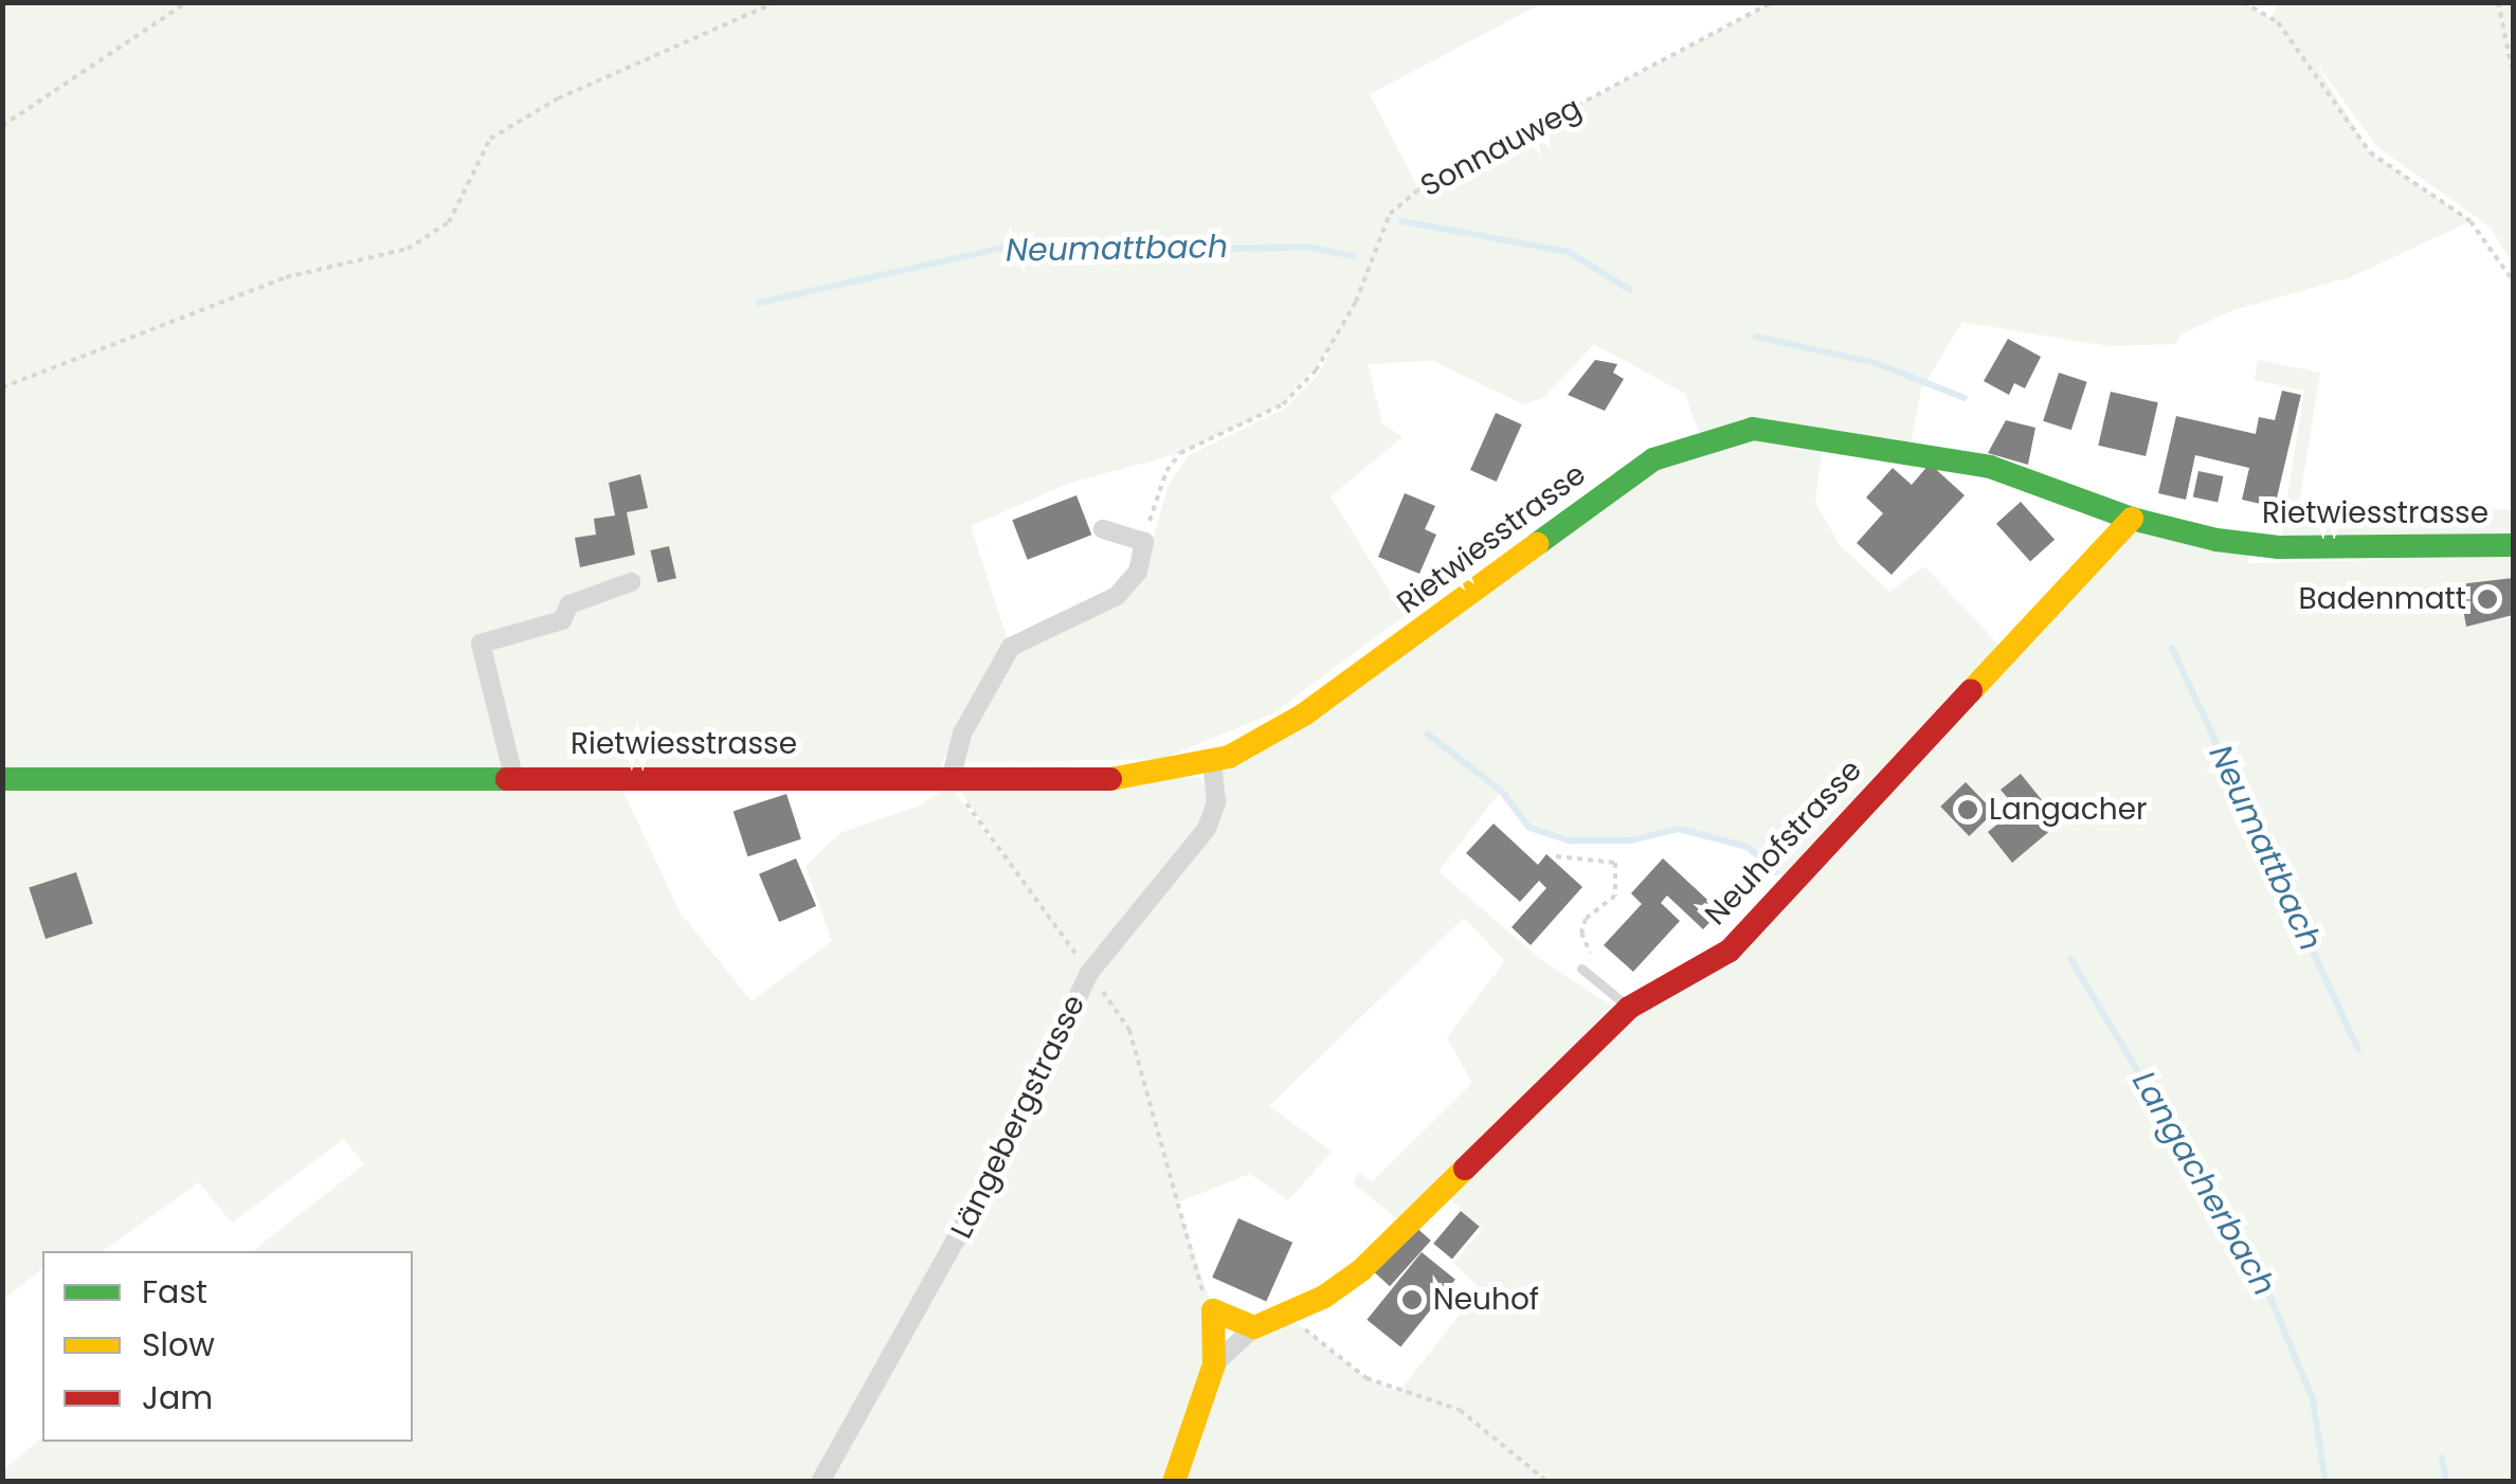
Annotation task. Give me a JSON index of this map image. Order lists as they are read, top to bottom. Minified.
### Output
{"streets":{"main road":["Rietwiesstrasse","Neuhofstrasse"],"street":["Längebergstrasse"],"path":["Sonnauweg"]},"crossings":[["Rietwiesstrasse","Neuhofstrasse"],["Rietwiesstrasse","Längebergstrasse"]],"water":["Neumattbach","Langacherbach"],"places":["Badenmatt","Langacher","Neuhof"],"legend":["Fast","Slow","Jam"]}
